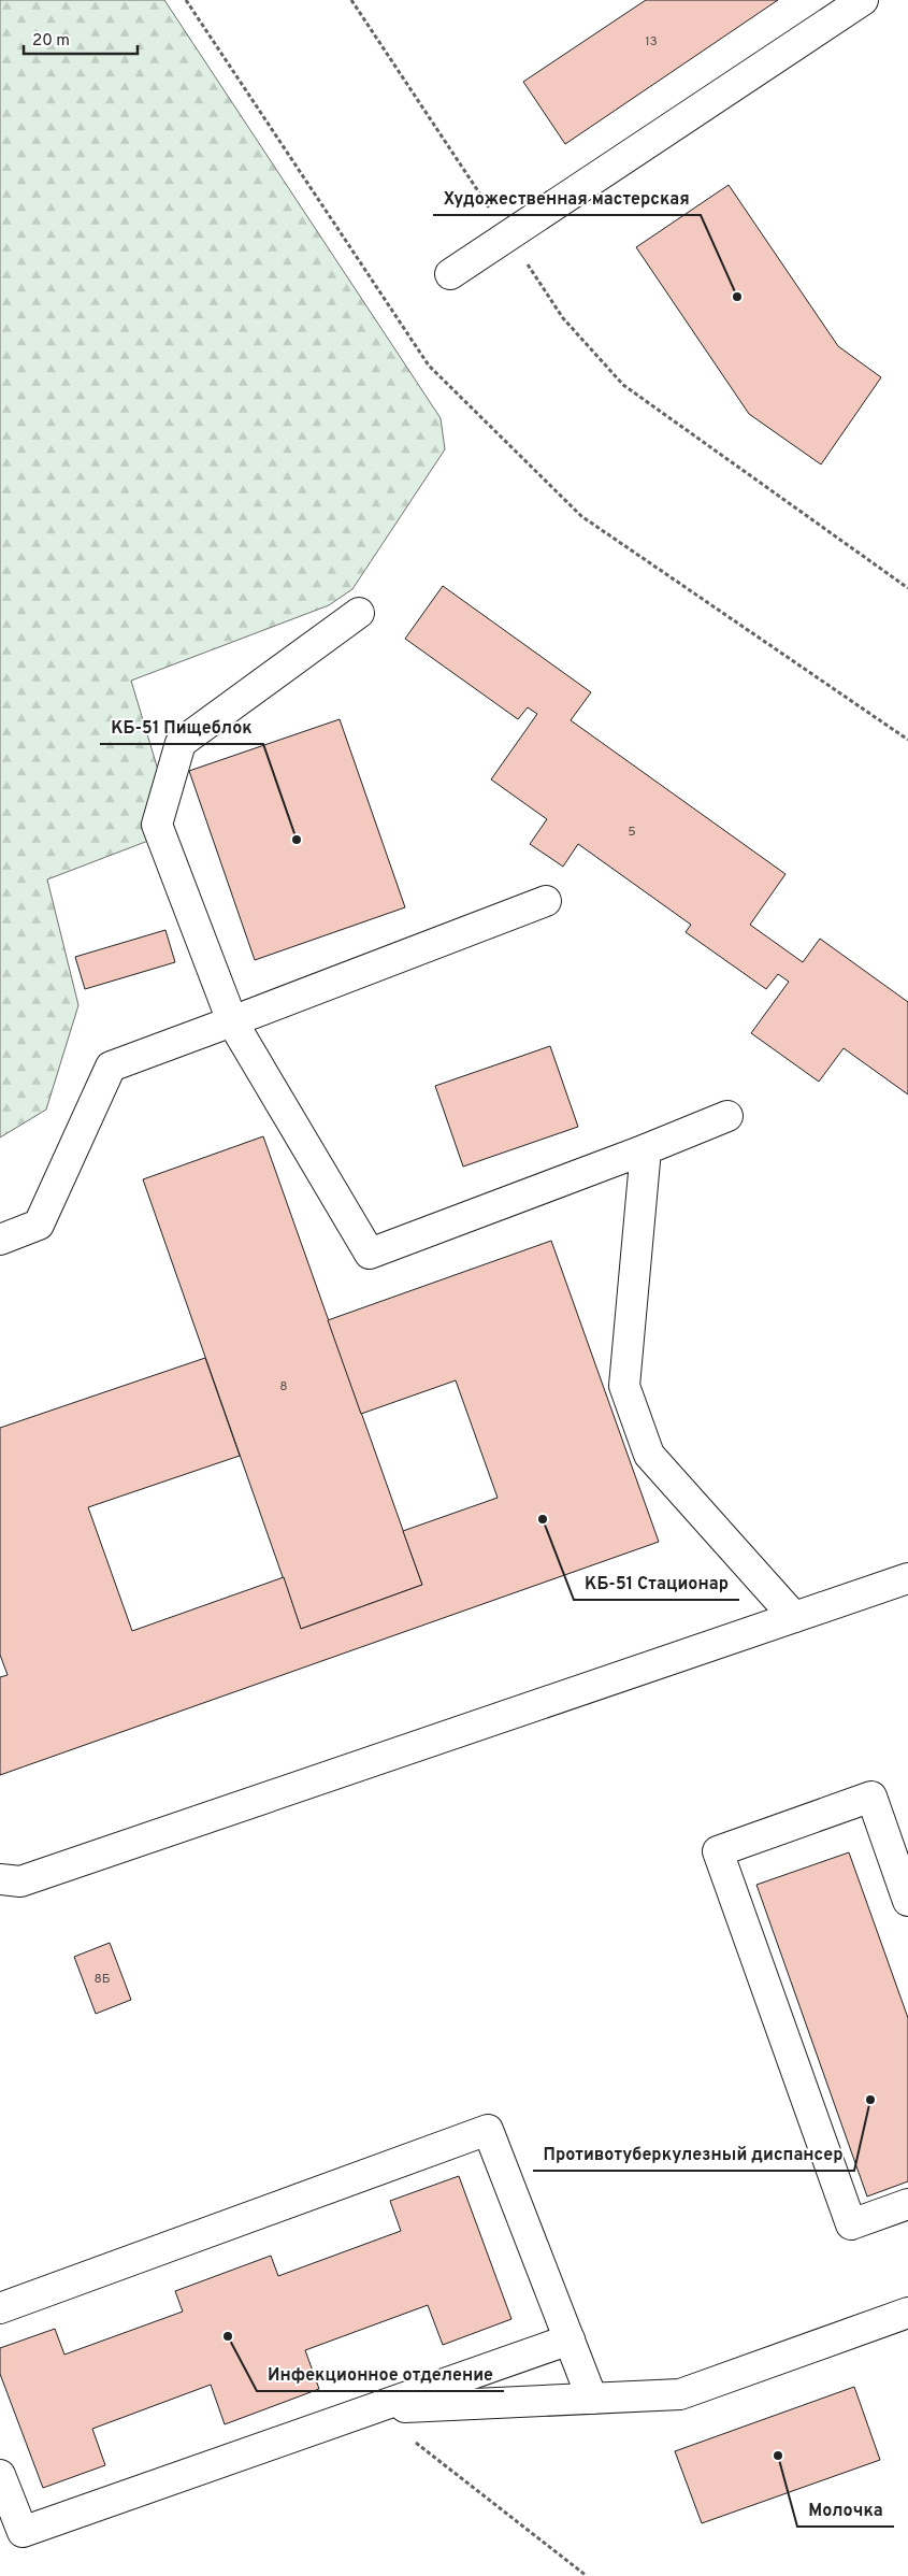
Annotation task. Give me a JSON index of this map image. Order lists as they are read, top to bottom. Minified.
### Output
{"places":["Художественная мастерская","КБ-51 Пищеблок","КБ-51 Стационар","Противотуберкулезный диспансер","Инфекционное отделение","Молочка"],"house_numbers":["13","5","8","8Б"],"scale_bar":"20 m"}
